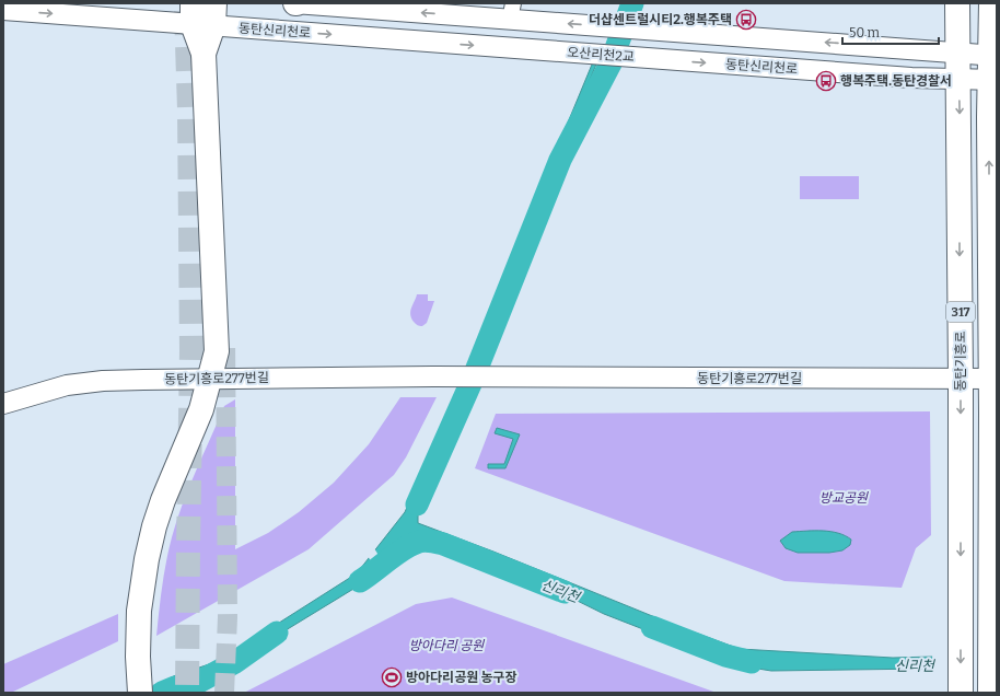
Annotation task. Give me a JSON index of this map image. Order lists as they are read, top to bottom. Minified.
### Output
{"streets":{"main road":["317","동탄기흥로"],"street":["동탄신리천로","오산리천2교","동탄기흥로277번길"]},"crossings":[["동탄신리천로","오산리천2교"],["동탄신리천로","317"],["동탄신리천로","동탄기흥로"],["317","동탄기흥로277번길"],["동탄기흥로","동탄기흥로277번길"]],"water":["신리천"],"parks":["방교공원","방아다리 공원"],"places":{"bus stop":["더샵센트럴시티2.행복주택","행복주택.동탄경찰서"],"sports":["방아다리공원 농구장"]},"scale_bar":"50 m"}
